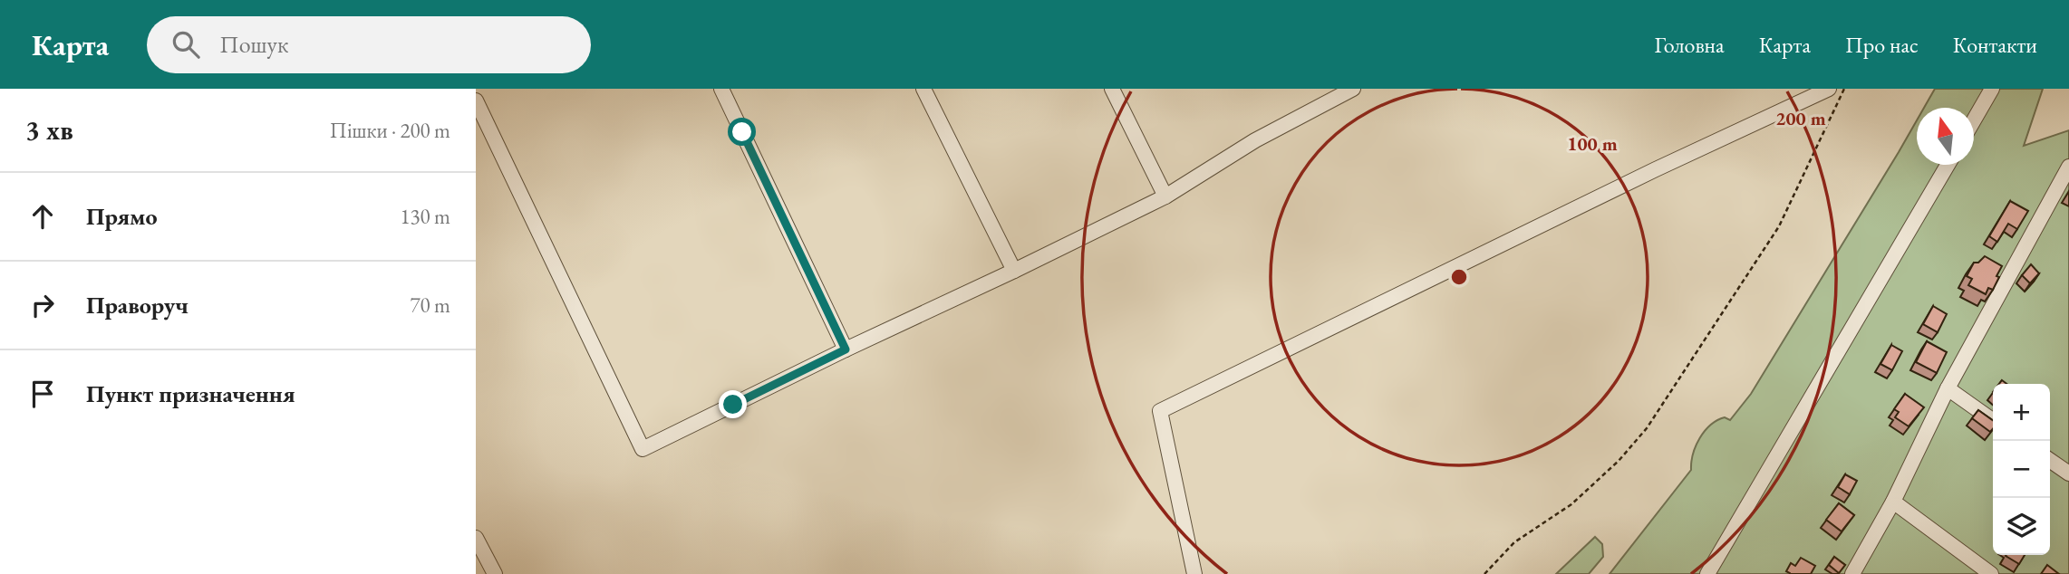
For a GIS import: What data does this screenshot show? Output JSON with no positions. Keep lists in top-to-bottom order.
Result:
{
  "north": "top",
  "page": {
    "header": "Карта",
    "search": "Пошук",
    "nav": [
      "Головна",
      "Карта",
      "Про нас",
      "Контакти"
    ],
    "heading": ["3 хв", "Пішки · 200 m"],
    "list": [
      ["Прямо", "130 m"],
      ["Праворуч", "70 m"],
      "Пункт призначення"
    ],
    "map_buttons": ["+", "−"]
  },
  "rings": ["200 m", "100 m"]
}
